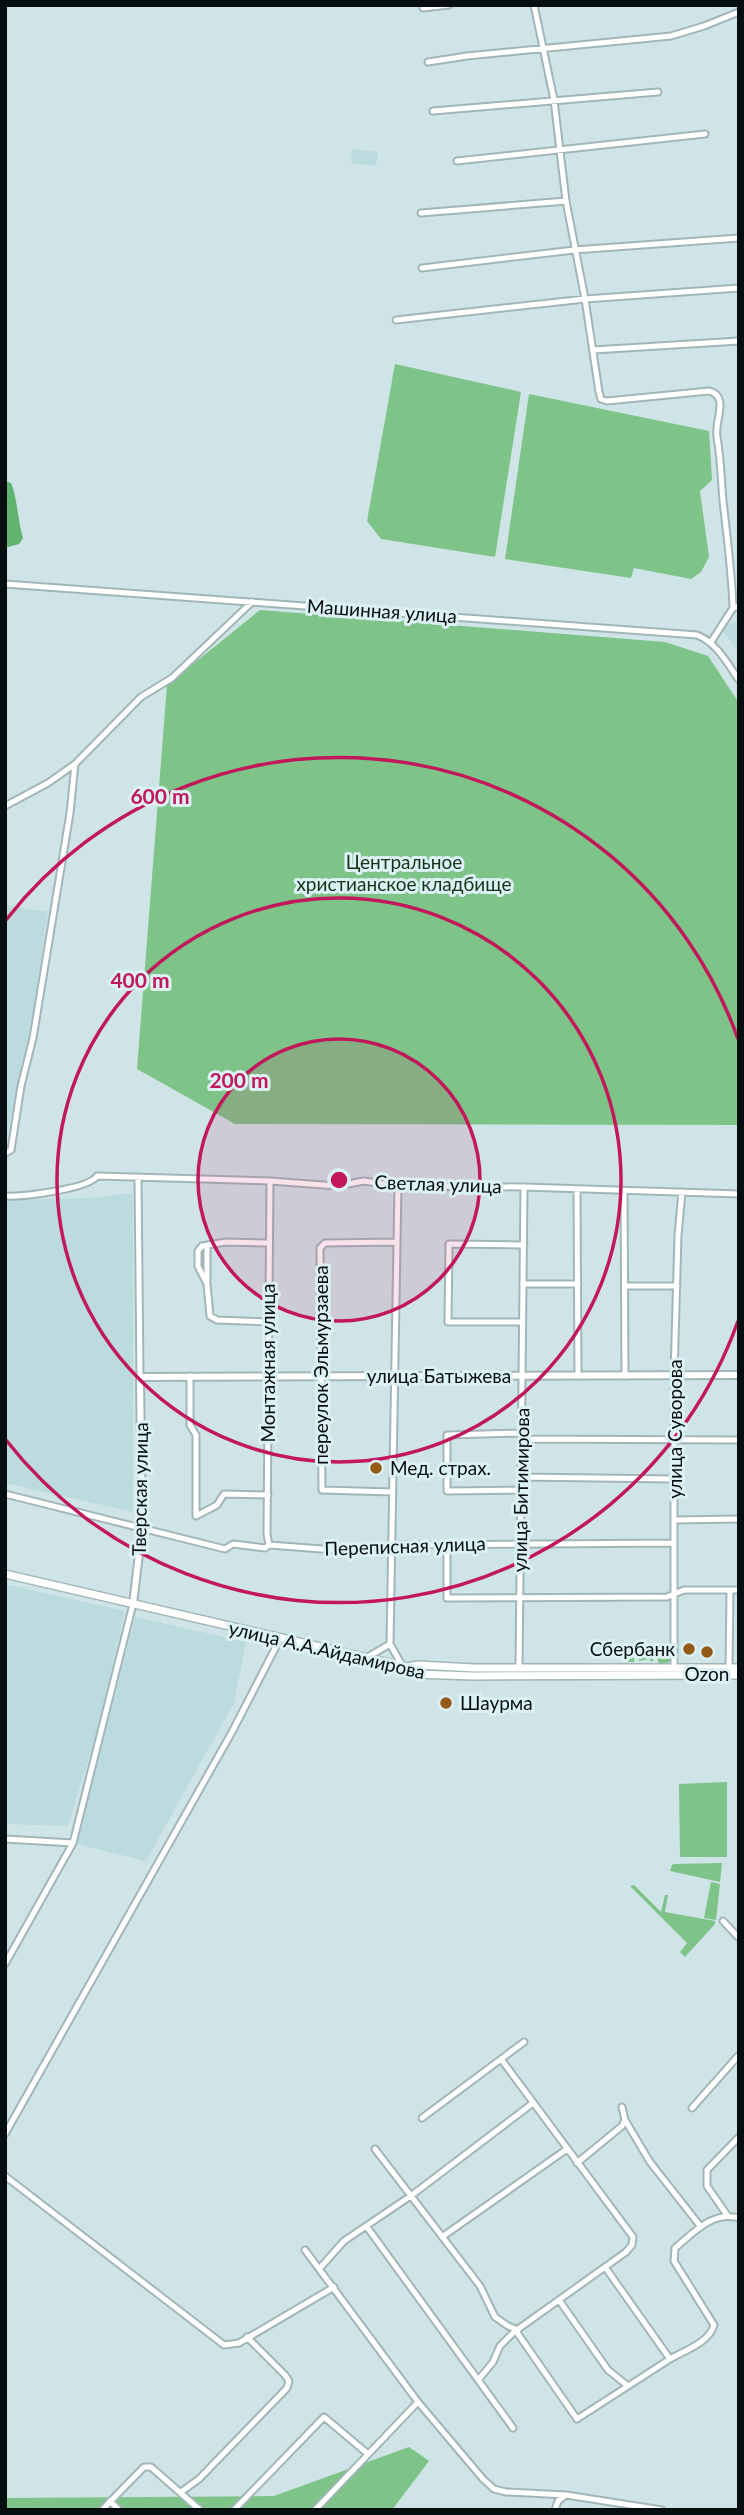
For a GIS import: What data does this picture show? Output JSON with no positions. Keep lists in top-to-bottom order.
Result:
{
  "streets": {
    "main road": ["улица А.А.Айдамирова"],
    "street": [
      "Машинная улица",
      "Светлая улица",
      "Монтажная улица",
      "переулок Эльмурзаева",
      "улица Батыжева",
      "улица Суворова",
      "Тверская улица",
      "улица Битимирова",
      "Переписная улица"
    ]
  },
  "crossings": [
    ["Светлая улица", "Монтажная улица"],
    ["Светлая улица", "улица Суворова"],
    ["Светлая улица", "Тверская улица"],
    ["Светлая улица", "улица Битимирова"],
    ["Монтажная улица", "улица Батыжева"],
    ["Монтажная улица", "Переписная улица"],
    ["переулок Эльмурзаева", "улица Батыжева"],
    ["улица Батыжева", "улица Суворова"],
    ["улица Батыжева", "Тверская улица"],
    ["улица Батыжева", "улица Битимирова"],
    ["улица Суворова", "Переписная улица"],
    ["улица Суворова", "улица А.А.Айдамирова"],
    ["Тверская улица", "Переписная улица"],
    ["Тверская улица", "улица А.А.Айдамирова"],
    ["улица Битимирова", "Переписная улица"],
    ["улица Битимирова", "улица А.А.Айдамирова"]
  ],
  "parks": ["Центральное христианское кладбище"],
  "places": [
    "Мед. страх.",
    "Сбербанк",
    "Ozon",
    "Шаурма"
  ],
  "rings": ["600 m", "400 m", "200 m"]
}
